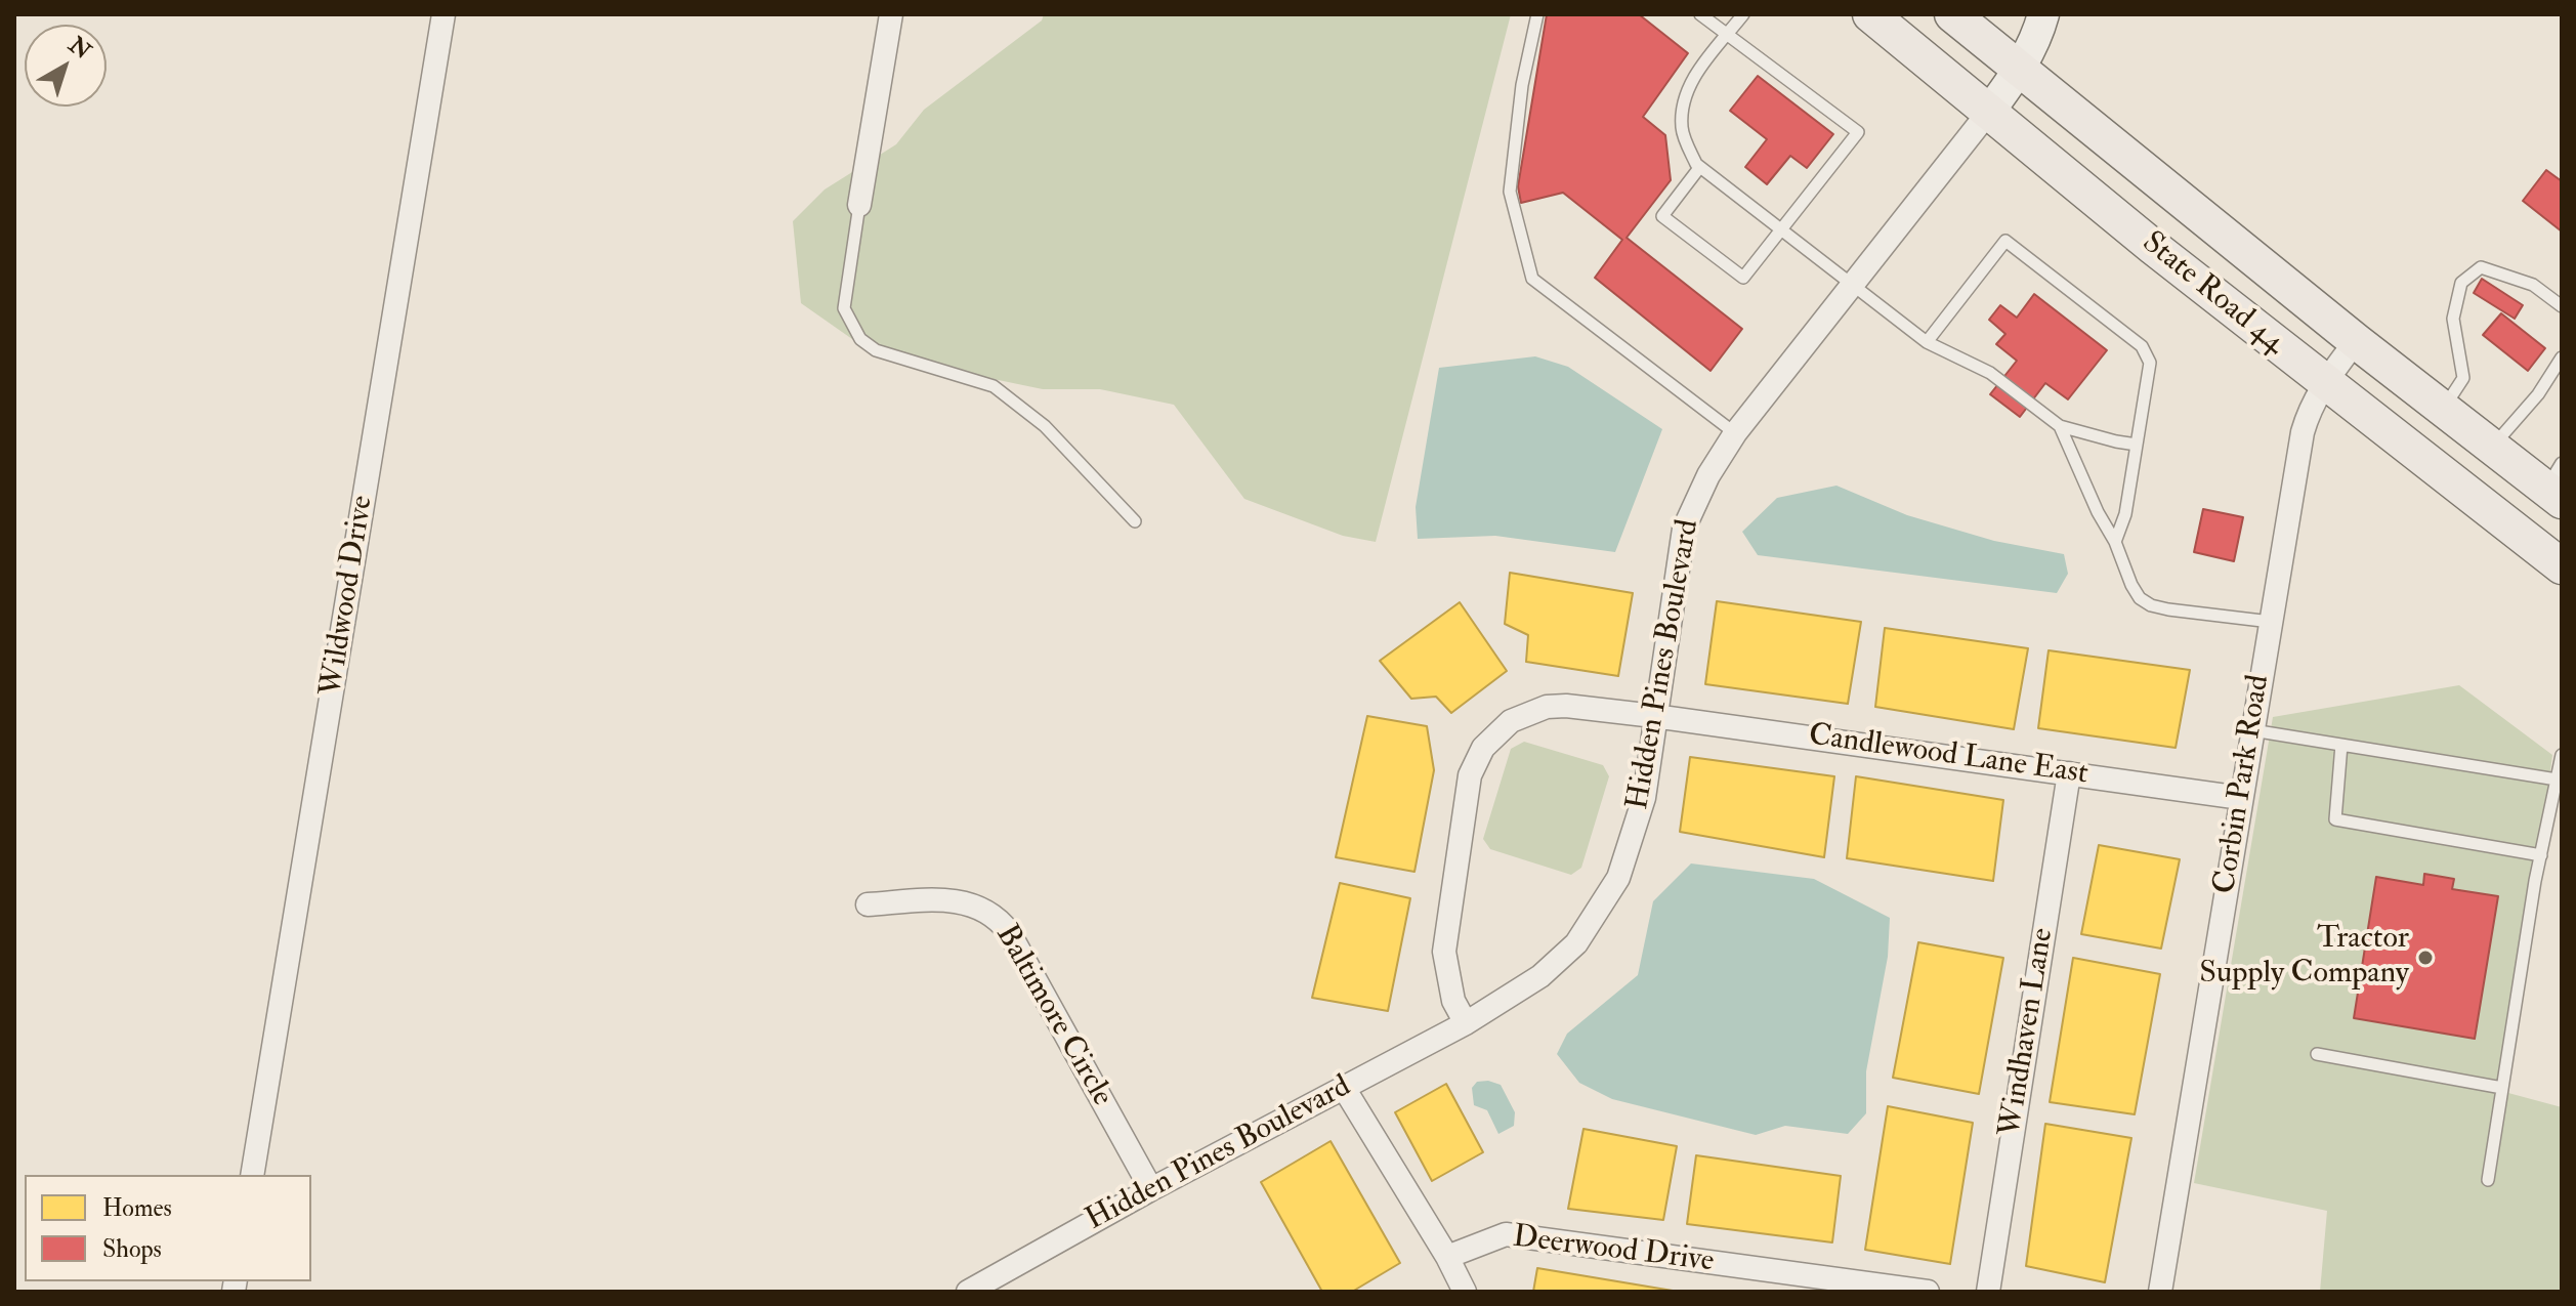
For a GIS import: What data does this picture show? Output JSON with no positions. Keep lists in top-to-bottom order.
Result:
{
  "streets": {
    "main road": ["State Road 44"],
    "street": [
      "Wildwood Drive",
      "Hidden Pines Boulevard",
      "Candlewood Lane East",
      "Corbin Park Road",
      "Baltimore Circle",
      "Windhaven Lane",
      "Deerwood Drive"
    ]
  },
  "crossings": [
    ["State Road 44", "Hidden Pines Boulevard"],
    ["State Road 44", "Corbin Park Road"],
    ["Hidden Pines Boulevard", "Candlewood Lane East"],
    ["Hidden Pines Boulevard", "Baltimore Circle"],
    ["Candlewood Lane East", "Corbin Park Road"],
    ["Candlewood Lane East", "Windhaven Lane"]
  ],
  "places": ["Tractor Supply Company"],
  "legend": ["Homes", "Shops"],
  "north": "top right"
}
